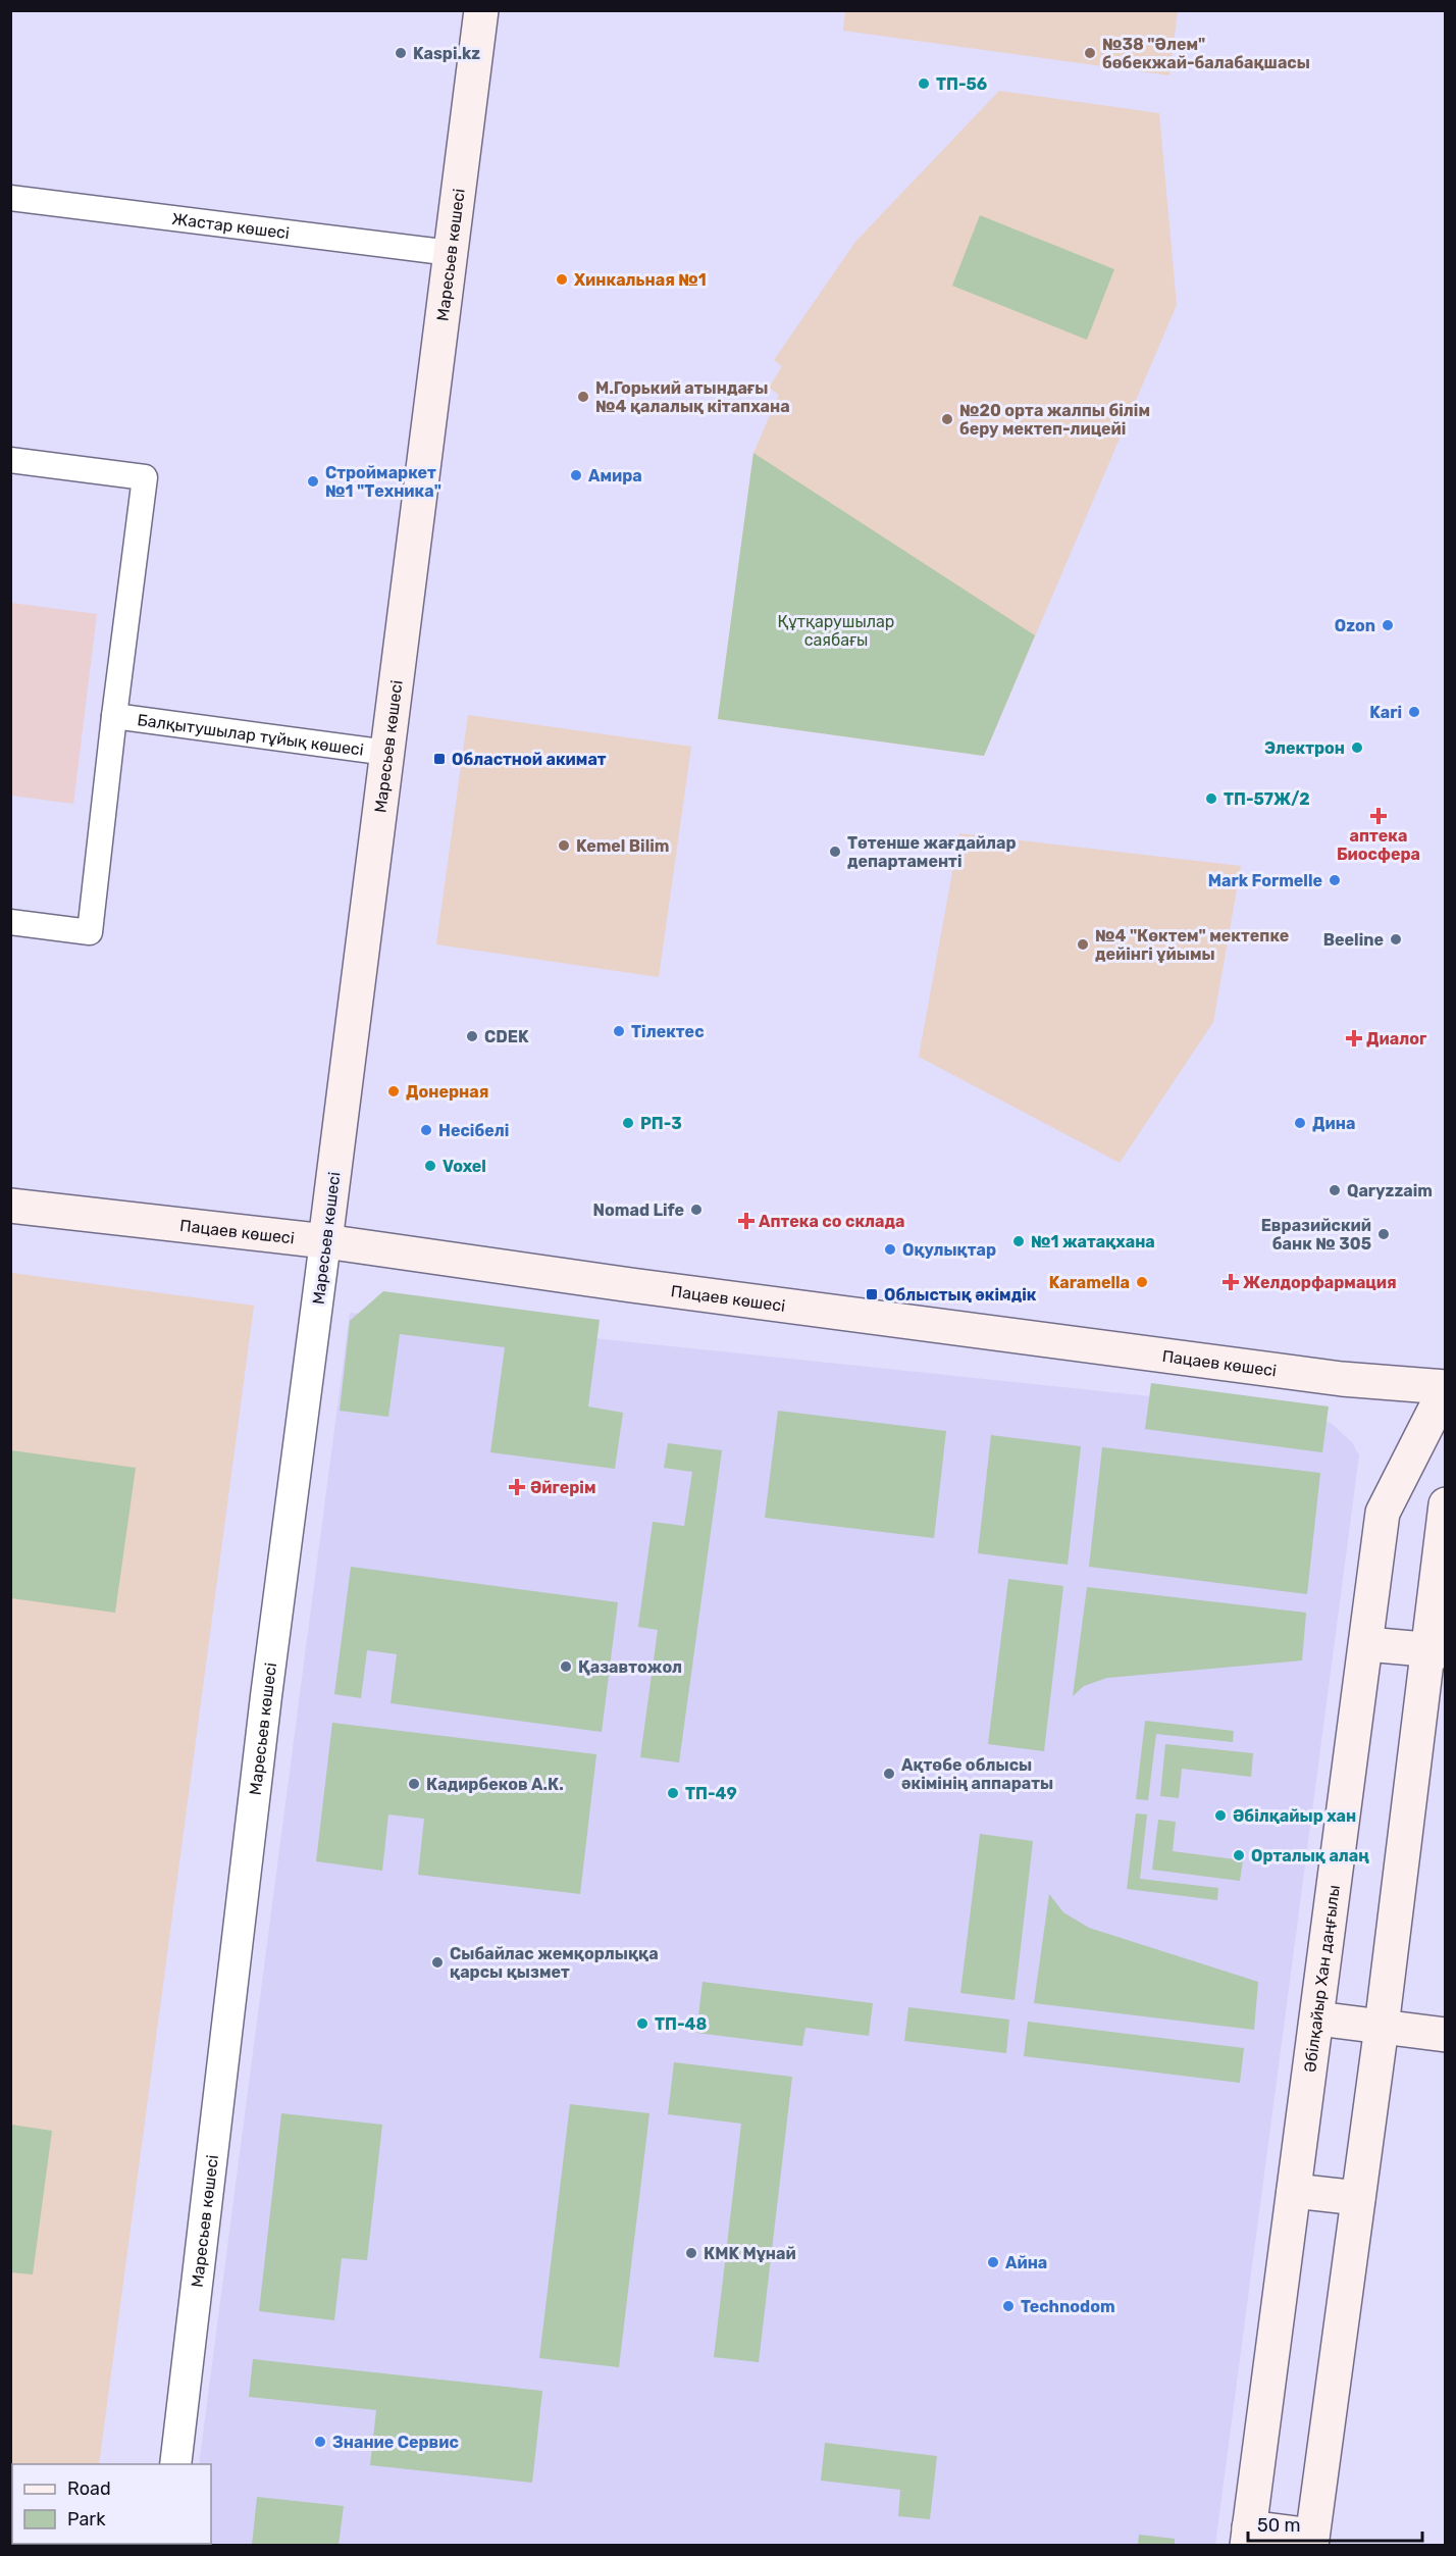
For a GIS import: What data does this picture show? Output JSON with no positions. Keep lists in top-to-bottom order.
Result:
{
  "streets": {
    "main road": ["Маресьев көшесі", "Пацаев көшесі", "Әбілқайыр Хан даңғылы"],
    "street": ["Жастар көшесі", "Балқытушылар тұйық көшесі"]
  },
  "crossings": [
    ["Жастар көшесі", "Маресьев көшесі"],
    ["Маресьев көшесі", "Балқытушылар тұйық көшесі"],
    ["Маресьев көшесі", "Пацаев көшесі"],
    ["Пацаев көшесі", "Әбілқайыр Хан даңғылы"]
  ],
  "parks": ["Құтқарушылар саябағы"],
  "places": {
    "other": [
      "Kaspi.kz",
      "№38 \"Әлем\" бөбекжай-балабақшасы",
      "ТП-56",
      "Хинкальная №1",
      "М.Горький атындағы №4 қалалық кітапхана",
      "№20 орта жалпы білім беру мектеп-лицейі",
      "Амира",
      "Строймаркет №1 \"Техника\"",
      "Ozon",
      "Kari",
      "Электрон",
      "ТП-57Ж/2",
      "Kemel Bilim",
      "Төтенше жағдайлар департаменті",
      "Mark Formelle",
      "Beeline",
      "№4 \"Көктем\" мектепке дейінгі ұйымы",
      "Тілектес",
      "CDEK",
      "Донерная",
      "РП-3",
      "Дина",
      "Несібелі",
      "Voxel",
      "Qaryzzaim",
      "Nomad Life",
      "Евразийский банк № 305",
      "№1 жатақхана",
      "Оқулықтар",
      "Karamella",
      "Қазавтожол",
      "Ақтөбе облысы әкімінің аппараты",
      "Кадирбеков А.К.",
      "ТП-49",
      "Әбілқайыр хан",
      "Орталық алаң",
      "Сыбайлас жемқорлыққа қарсы қызмет",
      "ТП-48",
      "КMK Мұнай",
      "Айна",
      "Technodom",
      "Знание Сервис"
    ],
    "transit": ["Областной акимат", "Облыстық әкімдік"],
    "health": [
      "аптека Биосфера",
      "Диалог",
      "Аптека со склада",
      "Желдорфармация",
      "Әйгерім"
    ]
  },
  "legend": ["Road", "Park"],
  "scale_bar": "50 m"
}
